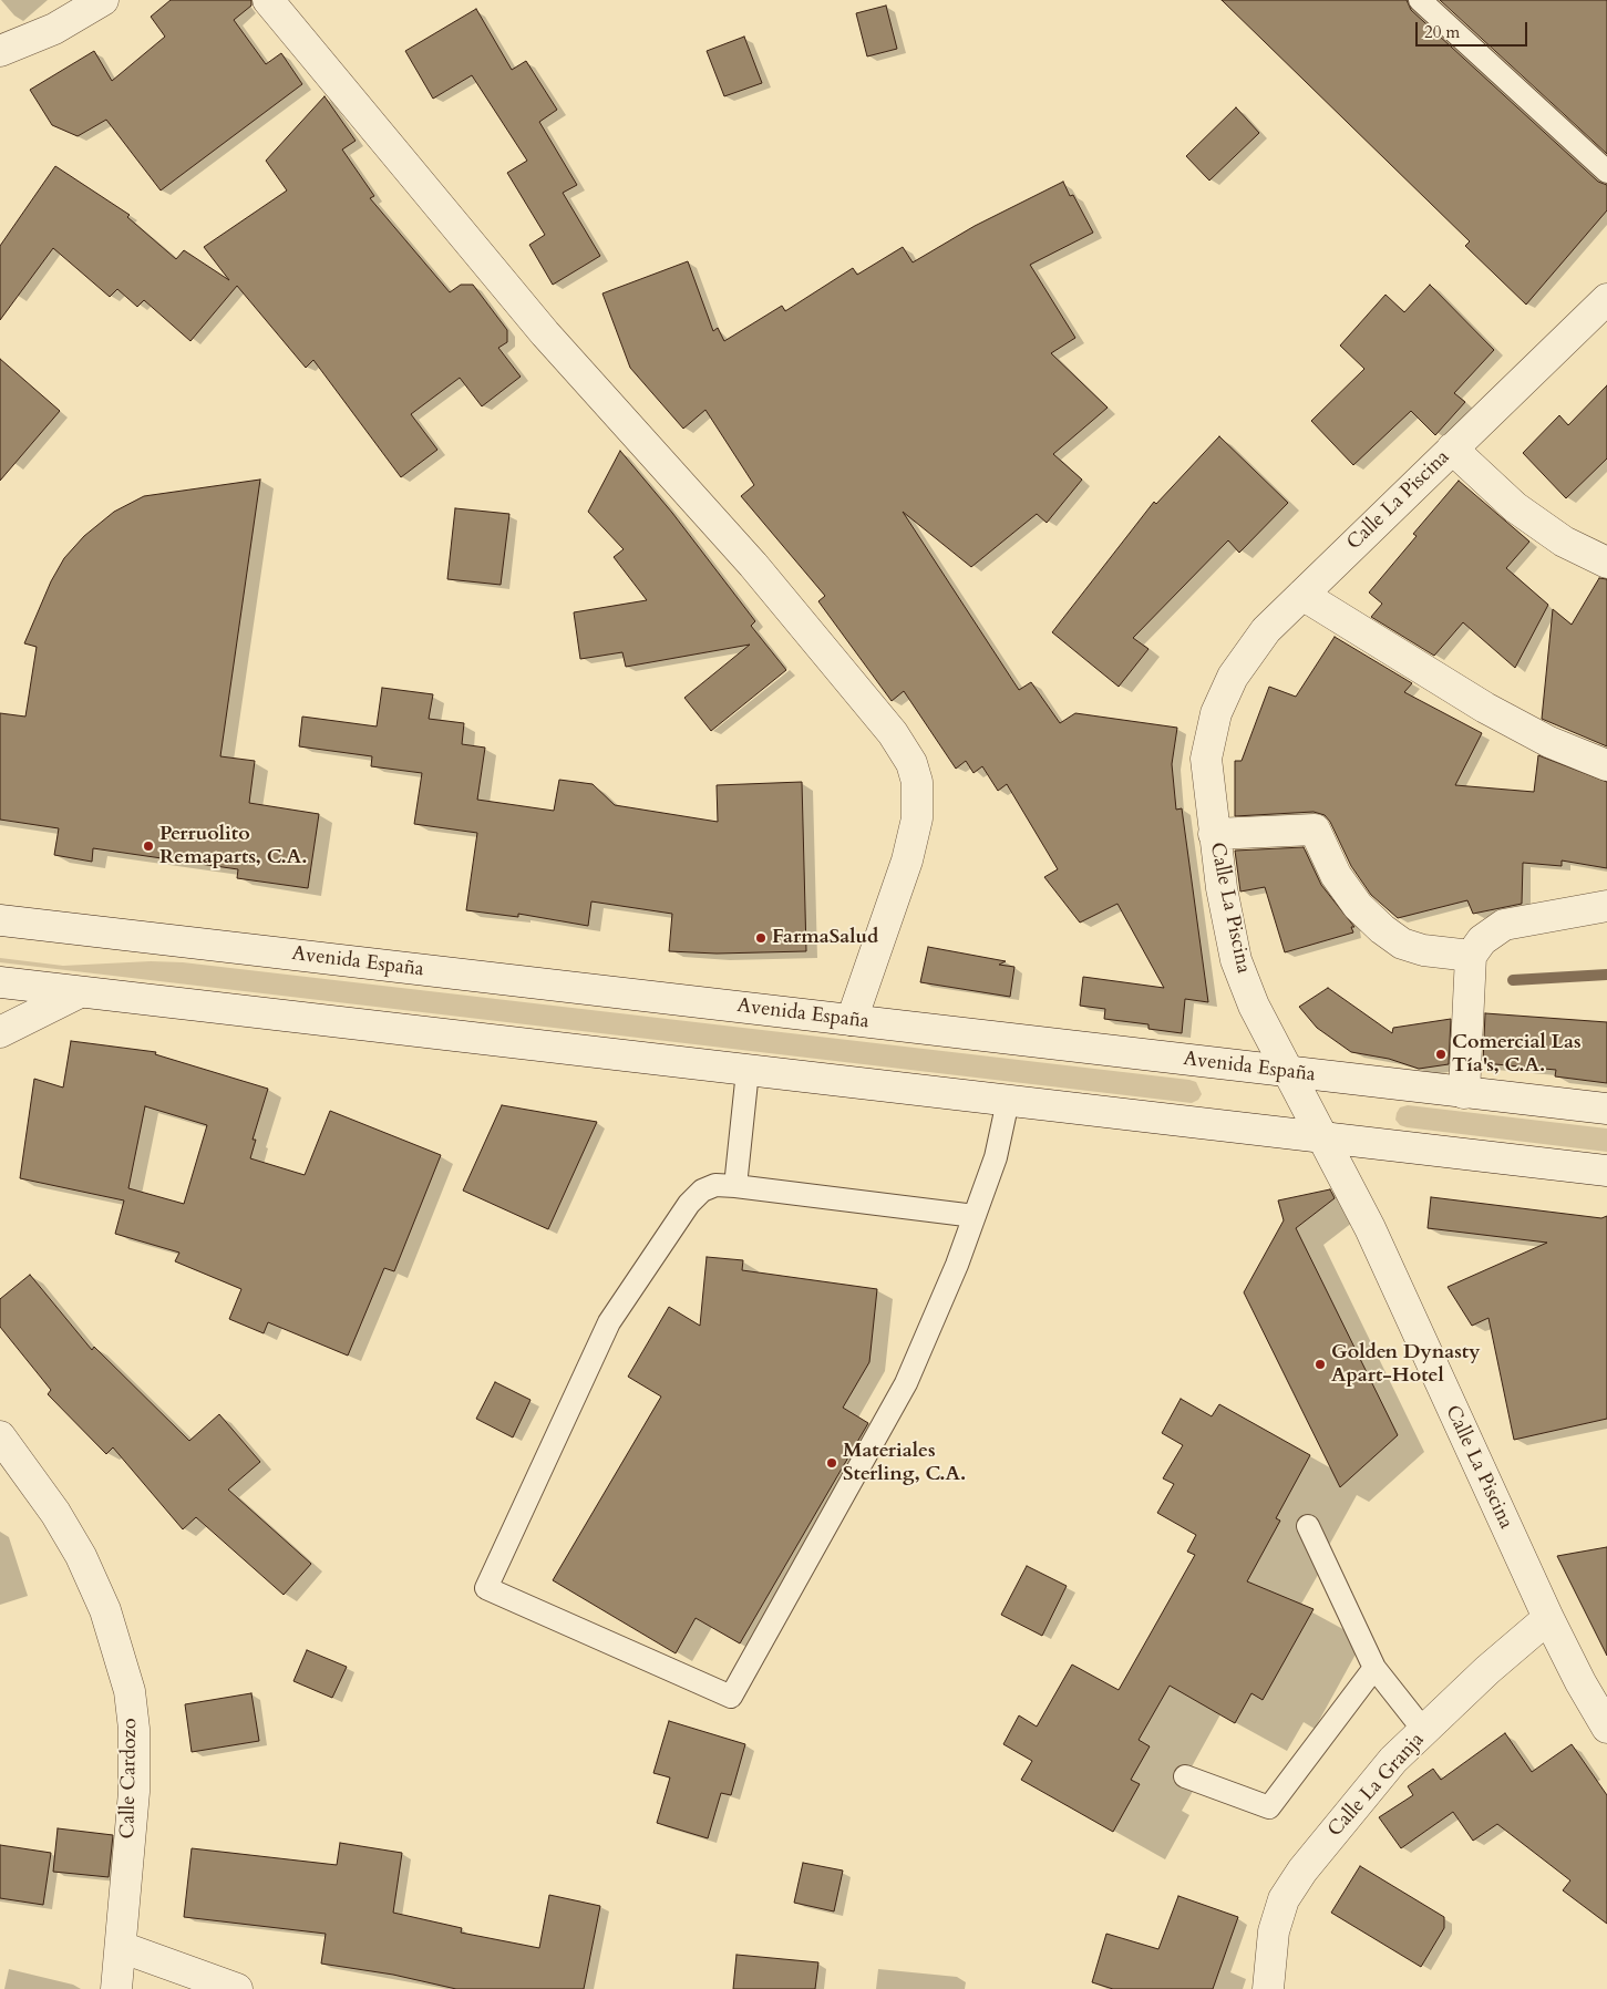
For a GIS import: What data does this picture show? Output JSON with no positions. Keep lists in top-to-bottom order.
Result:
{
  "streets": {
    "street": [
      "Calle La Piscina",
      "Avenida España",
      "Calle Cardozo",
      "Calle La Granja"
    ]
  },
  "crossings": [
    ["Calle La Piscina", "Avenida España"],
    ["Calle La Piscina", "Calle La Granja"]
  ],
  "places": [
    "Perruolito Remaparts, C.A.",
    "FarmaSalud",
    "Comercial Las Tía's, C.A.",
    "Golden Dynasty Apart-Hotel",
    "Materiales Sterling, C.A."
  ],
  "scale_bar": "20 m"
}
